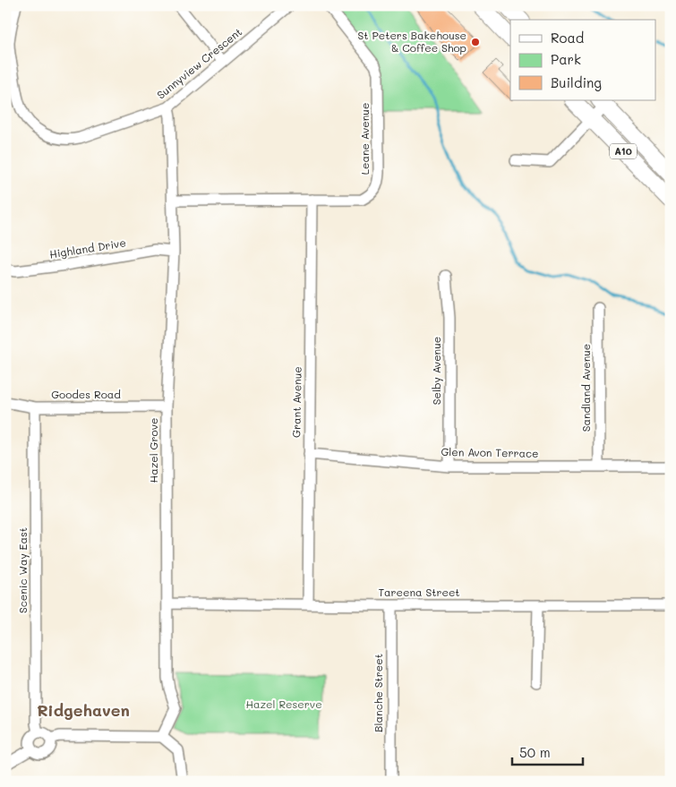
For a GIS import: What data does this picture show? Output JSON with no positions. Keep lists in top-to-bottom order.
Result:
{
  "streets": {
    "main road": ["A10"],
    "street": [
      "Sunnyview Crescent",
      "Leane Avenue",
      "Highland Drive",
      "Selby Avenue",
      "Sandland Avenue",
      "Goodes Road",
      "Grant Avenue",
      "Hazel Grove",
      "Glen Avon Terrace",
      "Scenic Way East",
      "Tareena Street",
      "Blanche Street"
    ]
  },
  "crossings": [
    ["Sunnyview Crescent", "Hazel Grove"],
    ["Leane Avenue", "Grant Avenue"],
    ["Leane Avenue", "Hazel Grove"],
    ["Highland Drive", "Hazel Grove"],
    ["Selby Avenue", "Glen Avon Terrace"],
    ["Sandland Avenue", "Glen Avon Terrace"],
    ["Goodes Road", "Hazel Grove"],
    ["Goodes Road", "Scenic Way East"],
    ["Grant Avenue", "Glen Avon Terrace"],
    ["Grant Avenue", "Tareena Street"],
    ["Hazel Grove", "Tareena Street"],
    ["Tareena Street", "Blanche Street"]
  ],
  "districts": ["Ridgehaven"],
  "parks": ["Hazel Reserve"],
  "places": ["St Peters Bakehouse & Coffee Shop"],
  "legend": ["Road", "Park", "Building"],
  "scale_bar": "50 m"
}
